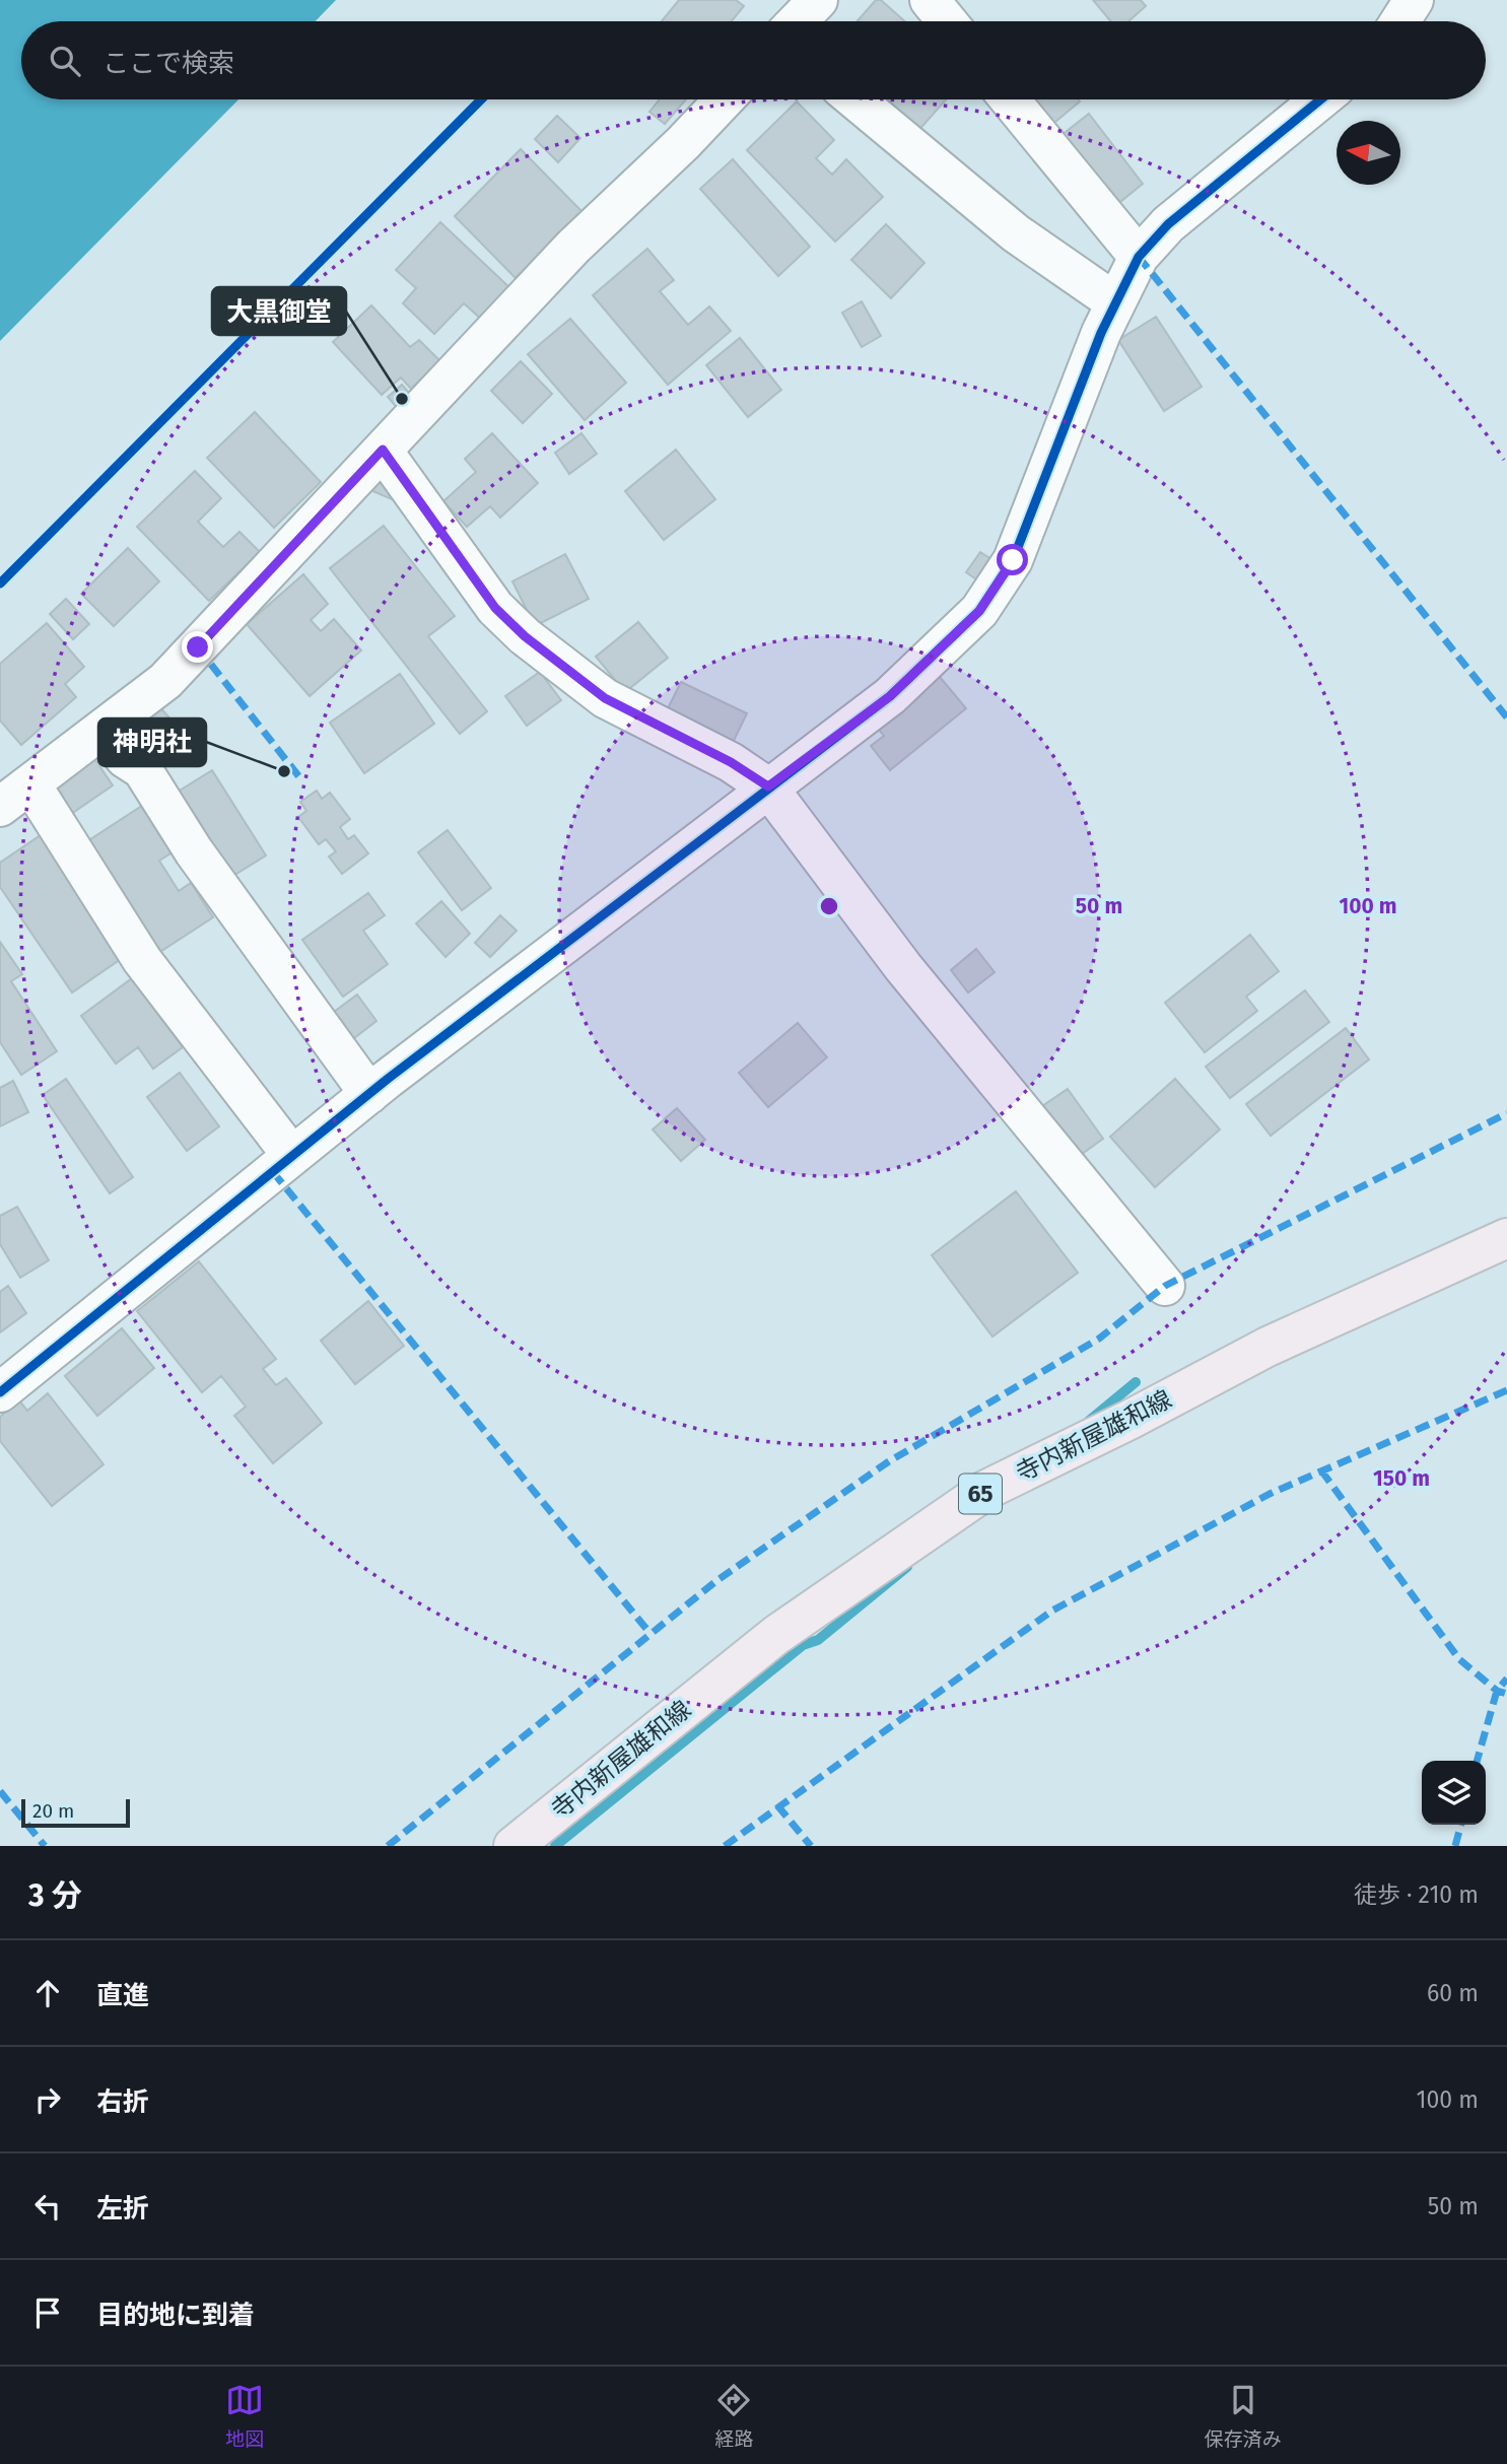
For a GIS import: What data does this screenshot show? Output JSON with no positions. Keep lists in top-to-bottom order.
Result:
{
  "streets": {
    "main road": ["寺内新屋雄和線", "65"]
  },
  "places": ["大黒御堂", "神明社"],
  "scale_bar": "20 m",
  "north": "left",
  "page": {
    "search": "ここで検索",
    "scale": "20 m",
    "heading": ["3 分", "徒歩 · 210 m"],
    "list": [
      ["直進", "60 m"],
      ["右折", "100 m"],
      ["左折", "50 m"],
      "目的地に到着"
    ],
    "nav": ["地図", "経路", "保存済み"]
  },
  "rings": ["50 m", "100 m", "150 m"]
}
